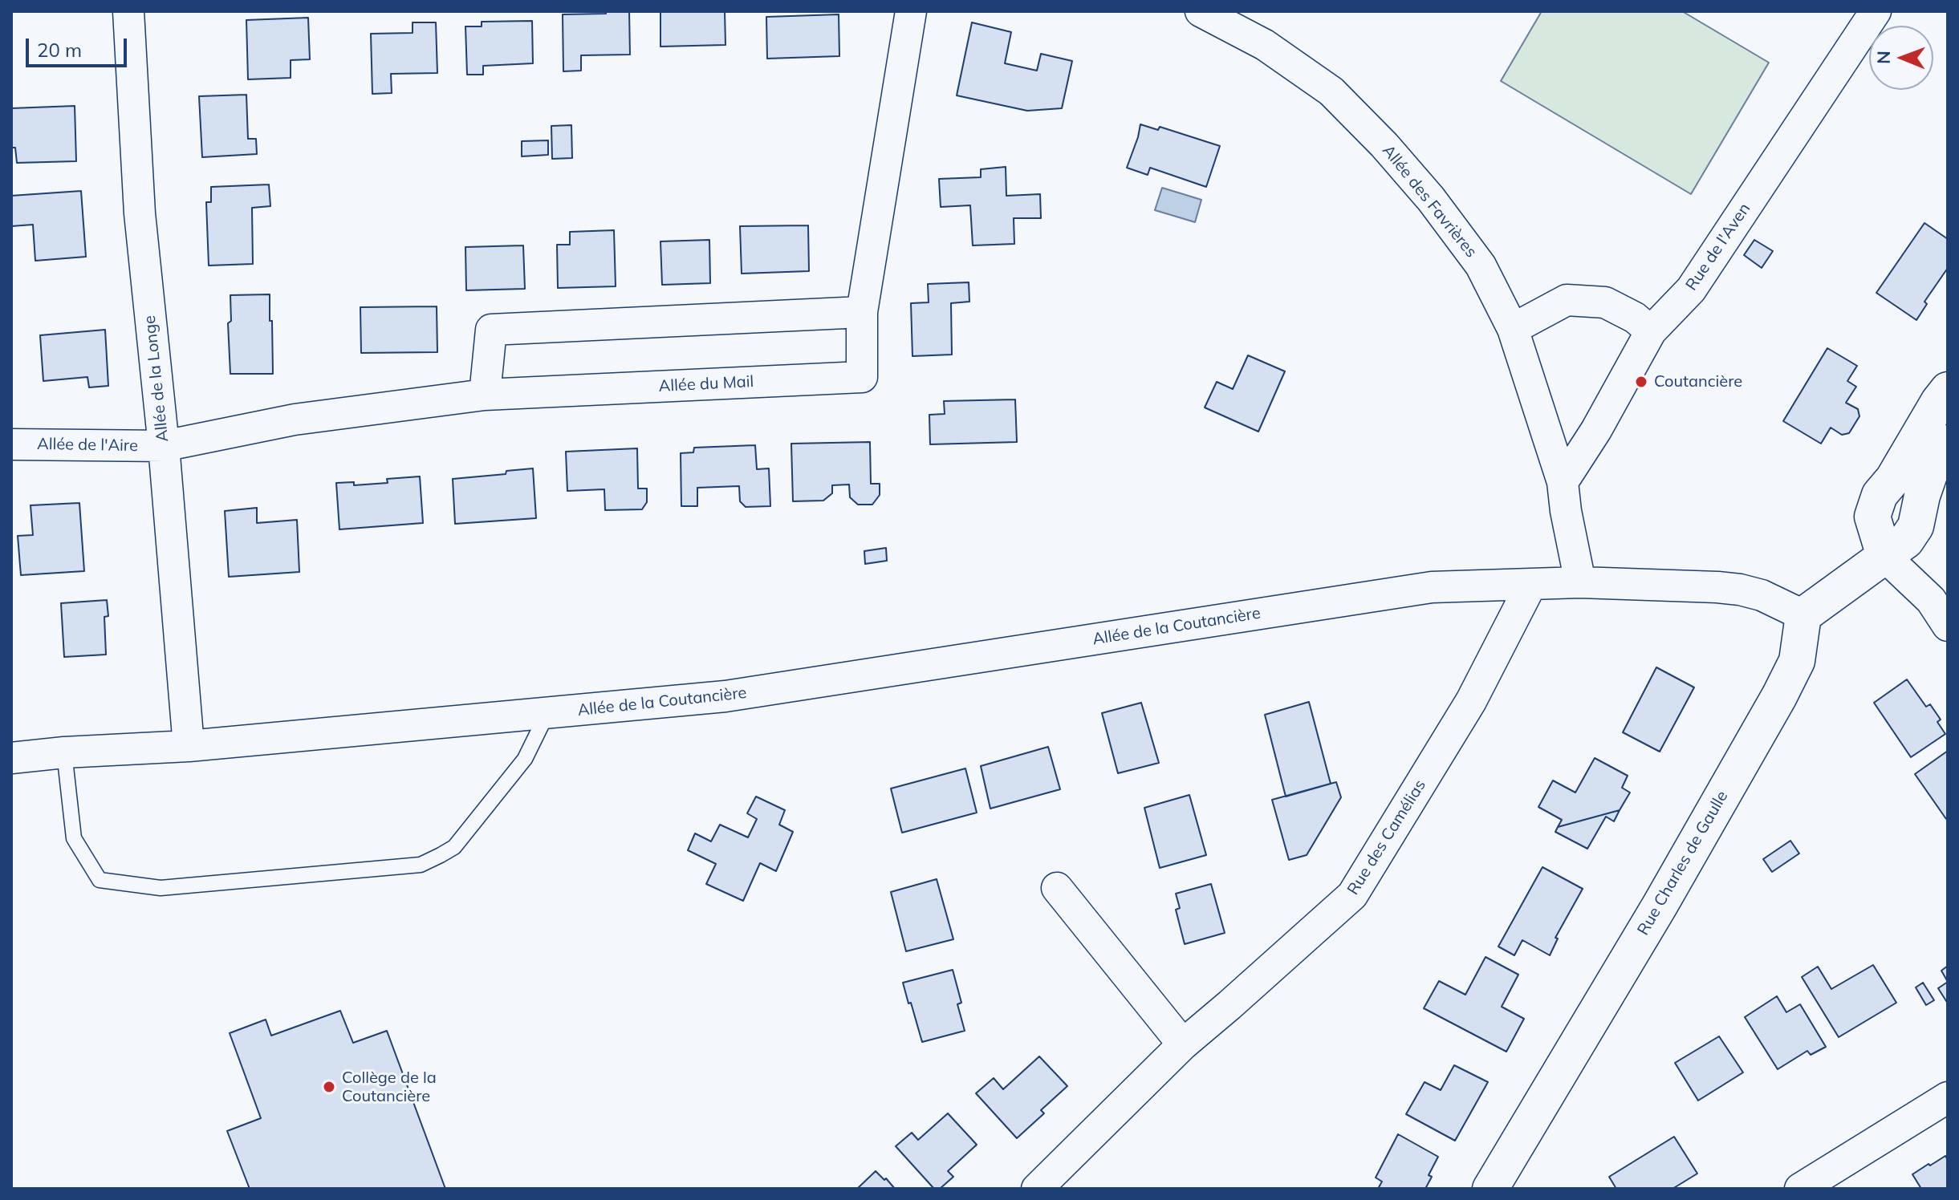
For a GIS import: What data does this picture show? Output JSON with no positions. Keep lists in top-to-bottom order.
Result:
{
  "streets": {
    "street": [
      "Allée des Favrières",
      "Rue de l'Aven",
      "Allée de la Longe",
      "Allée du Mail",
      "Allée de l'Aire",
      "Allée de la Coutancière",
      "Rue des Camélias",
      "Rue Charles de Gaulle"
    ]
  },
  "crossings": [
    ["Allée des Favrières", "Rue de l'Aven"],
    ["Allée des Favrières", "Allée de la Coutancière"],
    ["Allée de la Longe", "Allée du Mail"],
    ["Allée de la Longe", "Allée de l'Aire"],
    ["Allée de la Longe", "Allée de la Coutancière"],
    ["Allée du Mail", "Allée de l'Aire"],
    ["Allée de la Coutancière", "Rue des Camélias"],
    ["Allée de la Coutancière", "Rue Charles de Gaulle"]
  ],
  "places": ["Coutancière", "Collège de la Coutancière"],
  "scale_bar": "20 m",
  "north": "left"
}
